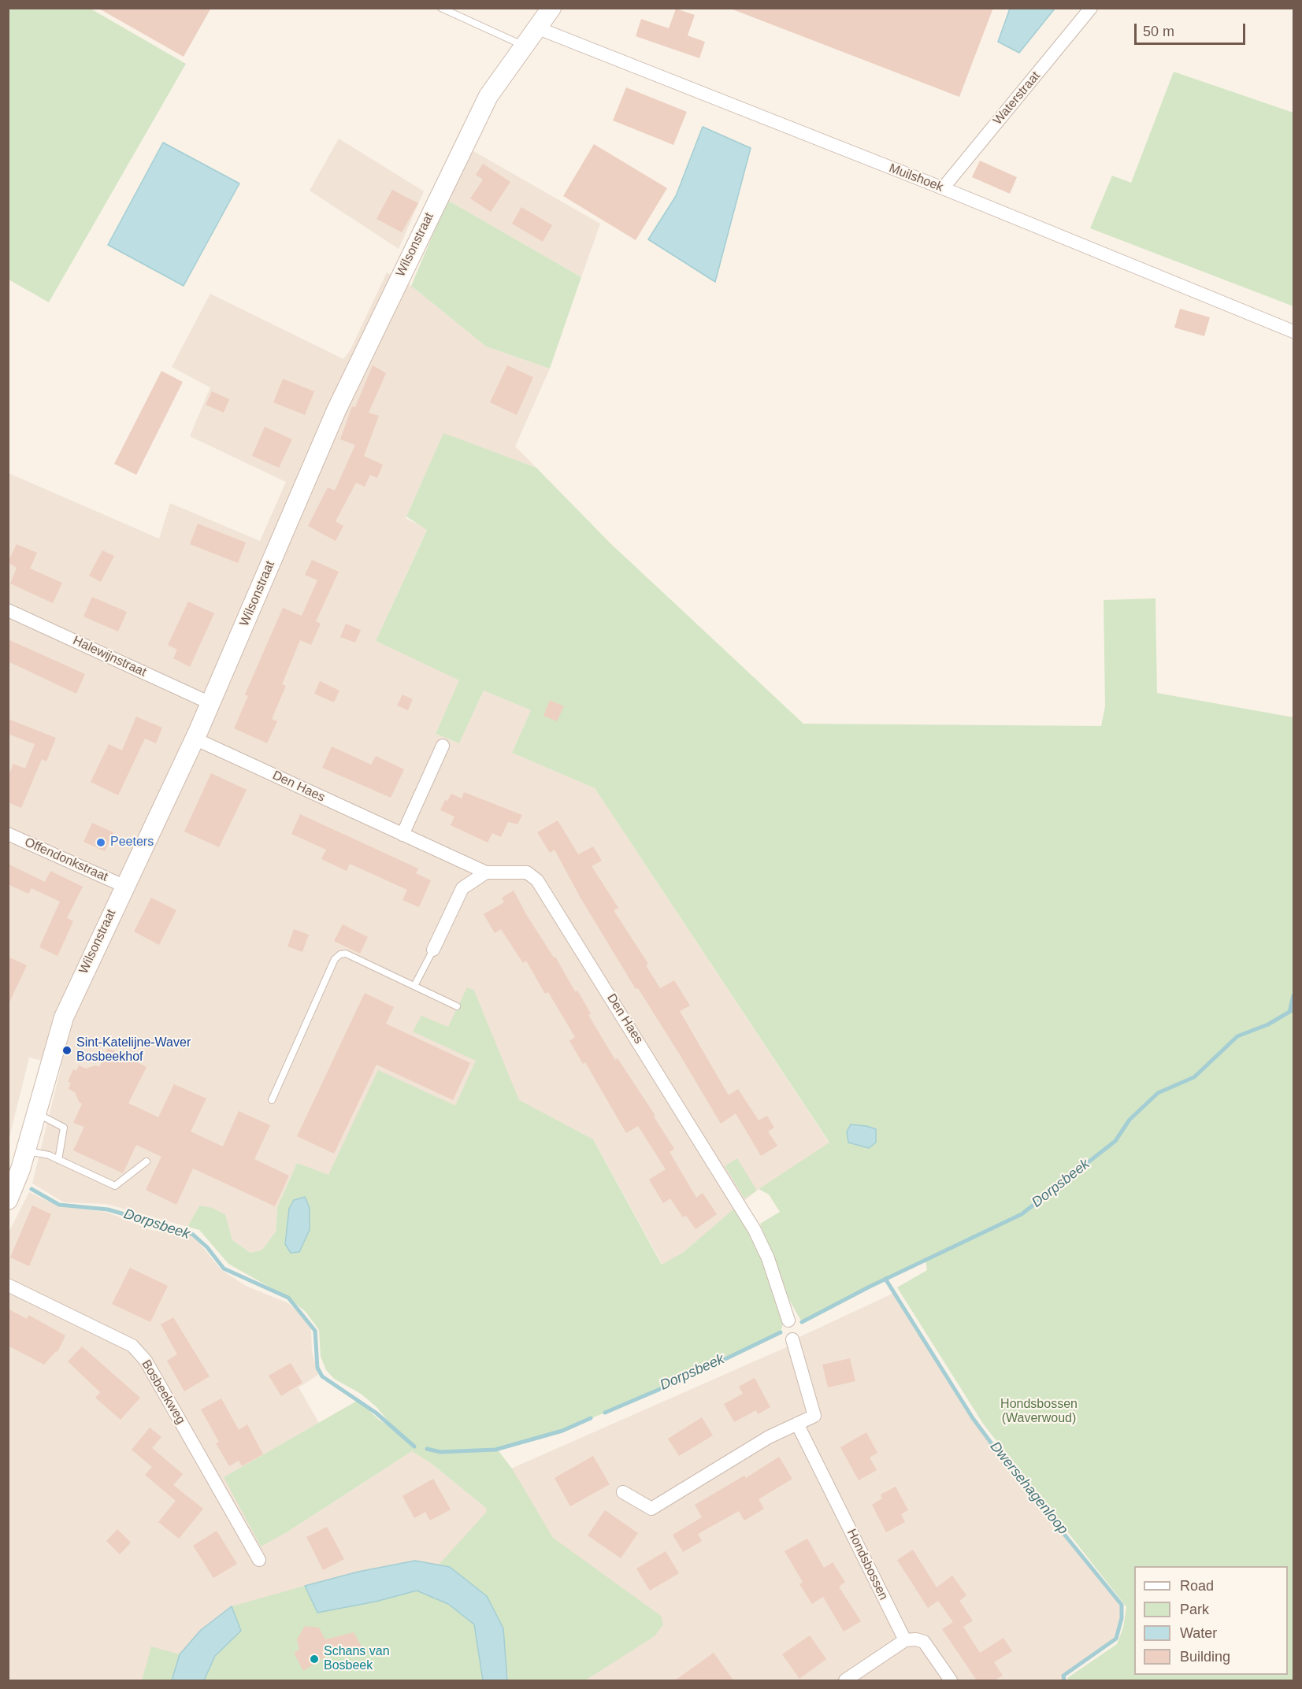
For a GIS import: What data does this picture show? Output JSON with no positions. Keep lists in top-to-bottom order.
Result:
{
  "streets": {
    "street": [
      "Waterstraat",
      "Muilshoek",
      "Wilsonstraat",
      "Halewijnstraat",
      "Den Haes",
      "Offendonkstraat",
      "Bosbeekweg",
      "Hondsbossen"
    ]
  },
  "crossings": [
    ["Waterstraat", "Muilshoek"],
    ["Muilshoek", "Wilsonstraat"],
    ["Wilsonstraat", "Halewijnstraat"],
    ["Wilsonstraat", "Den Haes"],
    ["Wilsonstraat", "Offendonkstraat"]
  ],
  "water": ["Dorpsbeek", "Dwersehagenloop"],
  "parks": ["Hondsbossen (Waverwoud)"],
  "places": ["Peeters", "Sint-Katelijne-Waver Bosbeekhof", "Schans van Bosbeek"],
  "legend": [
    "Road",
    "Park",
    "Water",
    "Building"
  ],
  "scale_bar": "50 m"
}
